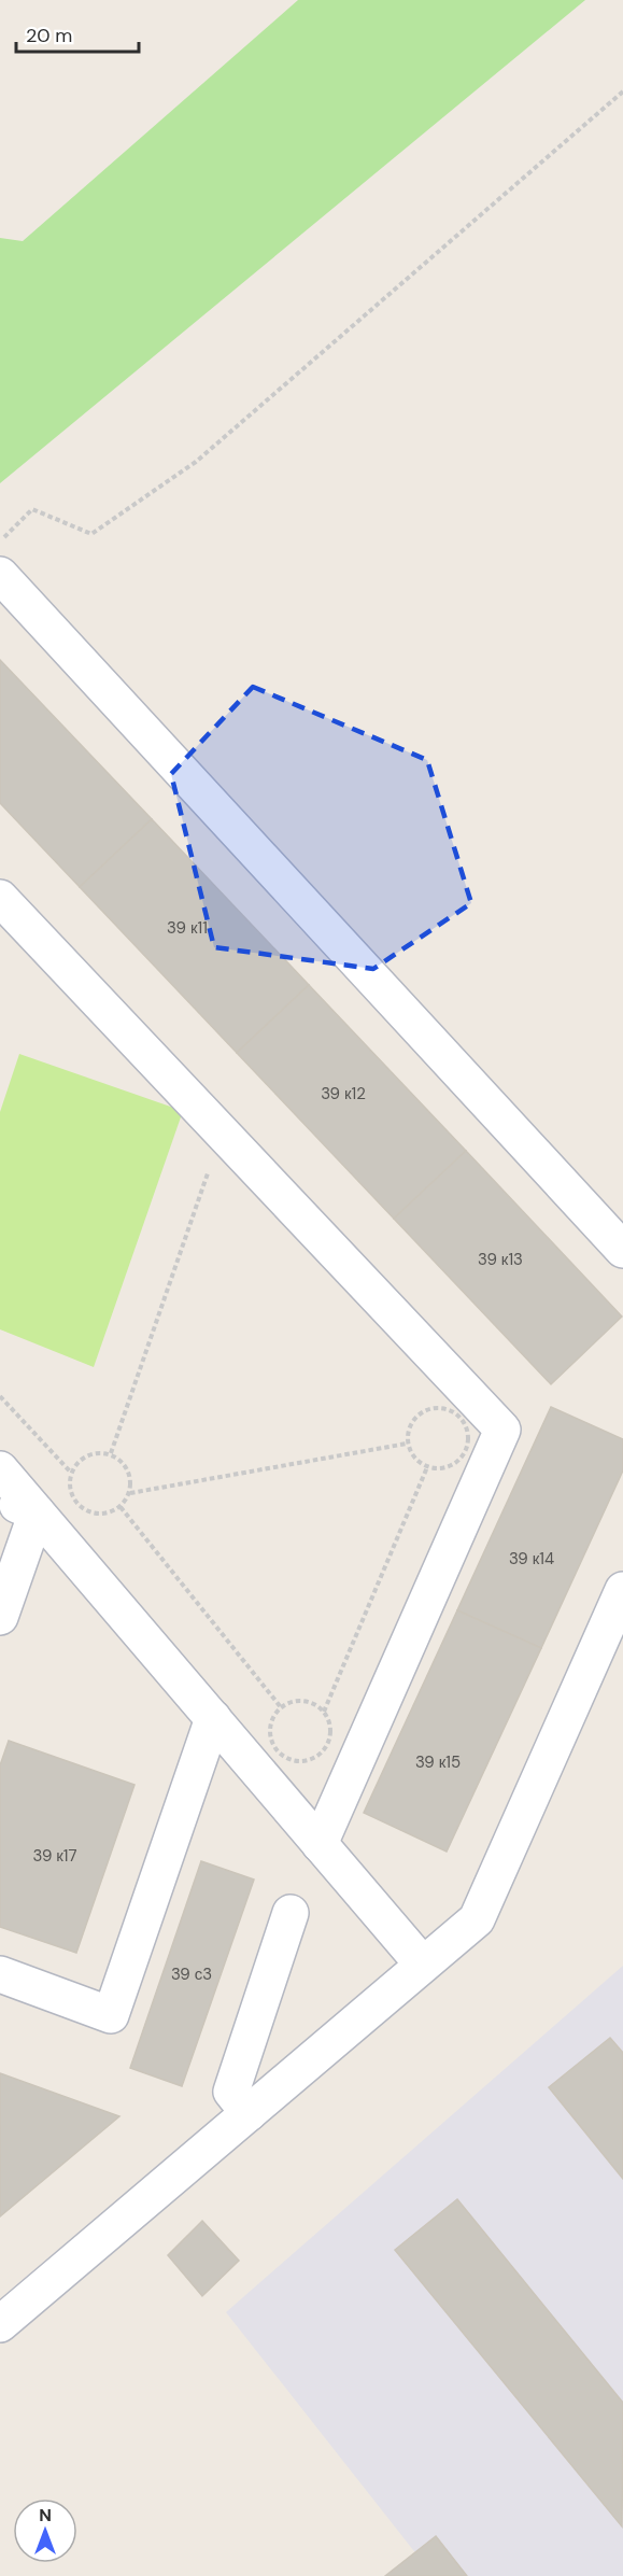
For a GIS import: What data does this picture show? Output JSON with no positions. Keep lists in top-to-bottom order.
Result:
{
  "house_numbers": [
    "39 к11",
    "39 к12",
    "39 к13",
    "39 к14",
    "39 к15",
    "39 к17",
    "39 с3"
  ],
  "scale_bar": "20 m",
  "north": "top"
}
